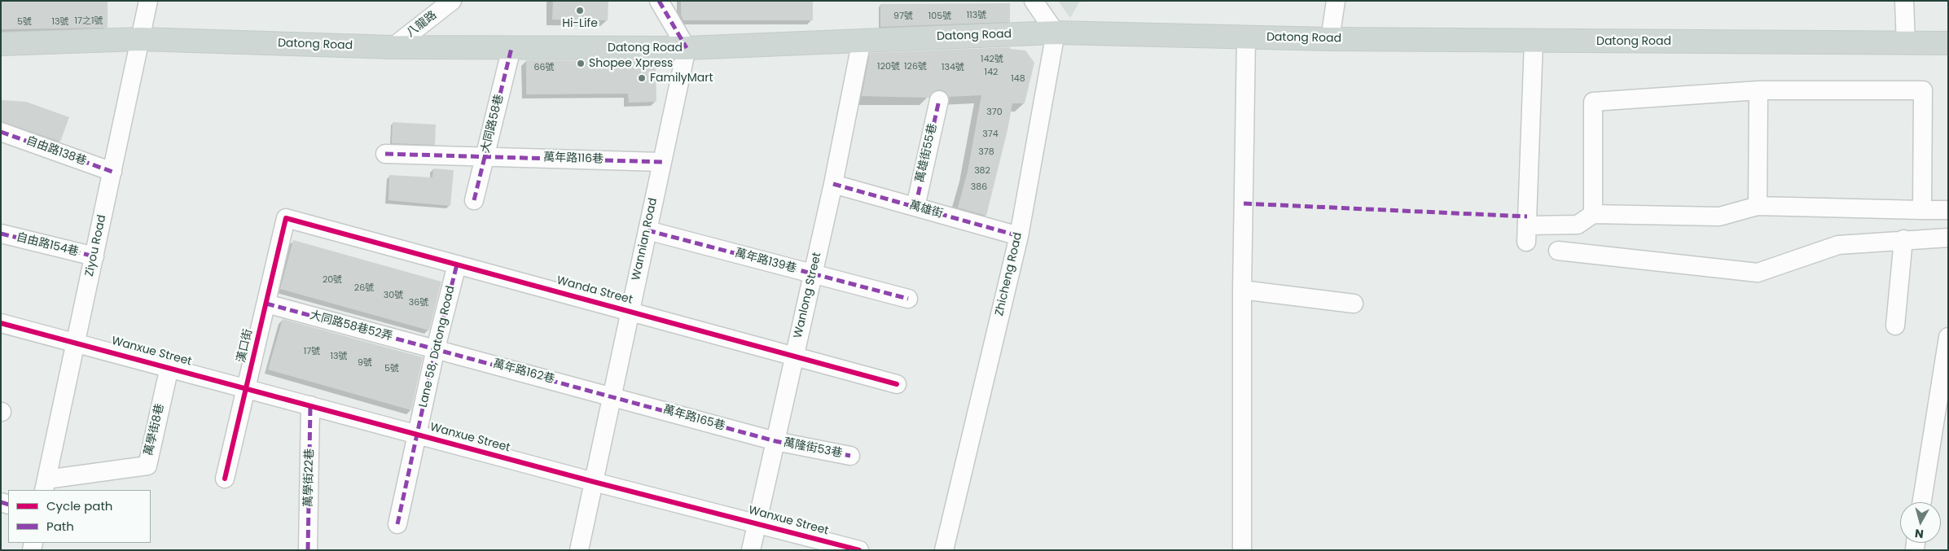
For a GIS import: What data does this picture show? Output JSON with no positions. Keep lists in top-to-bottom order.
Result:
{
  "streets": {
    "main road": ["Datong Road"],
    "street": [
      "八龍路",
      "大同路58巷",
      "自由路138巷",
      "萬雄街55巷",
      "萬年路116巷",
      "萬雄街",
      "Wannian Road",
      "自由路154巷",
      "Ziyou Road",
      "萬年路139巷",
      "Zhicheng Road",
      "Wanda Street",
      "Wanlong Street",
      "大同路58巷52弄",
      "漢口街",
      "Lane 58, Datong Road",
      "Wanxue Street",
      "萬年路162巷",
      "萬年路165巷",
      "萬學街8巷",
      "萬隆街53巷",
      "萬學街22巷"
    ]
  },
  "crossings": [
    ["八龍路", "Datong Road"],
    ["Datong Road", "大同路58巷"],
    ["Datong Road", "Wannian Road"],
    ["Datong Road", "Ziyou Road"],
    ["Datong Road", "Zhicheng Road"],
    ["Datong Road", "Wanlong Street"],
    ["大同路58巷", "萬年路116巷"],
    ["自由路138巷", "Ziyou Road"],
    ["萬雄街55巷", "萬雄街"],
    ["萬年路116巷", "Wannian Road"],
    ["萬雄街", "Zhicheng Road"],
    ["萬雄街", "Wanlong Street"],
    ["Wannian Road", "萬年路139巷"],
    ["Wannian Road", "Wanda Street"],
    ["Wannian Road", "Wanxue Street"],
    ["Wannian Road", "萬年路162巷"],
    ["Wannian Road", "萬年路165巷"],
    ["自由路154巷", "Ziyou Road"],
    ["Ziyou Road", "Wanxue Street"],
    ["Ziyou Road", "萬學街8巷"],
    ["萬年路139巷", "Wanlong Street"],
    ["Wanda Street", "Wanlong Street"],
    ["Wanda Street", "漢口街"],
    ["Wanda Street", "Lane 58, Datong Road"],
    ["Wanlong Street", "Wanxue Street"],
    ["Wanlong Street", "萬年路165巷"],
    ["Wanlong Street", "萬隆街53巷"],
    ["大同路58巷52弄", "漢口街"],
    ["大同路58巷52弄", "Lane 58, Datong Road"],
    ["大同路58巷52弄", "萬年路162巷"],
    ["漢口街", "Wanxue Street"],
    ["Lane 58, Datong Road", "Wanxue Street"],
    ["Lane 58, Datong Road", "萬年路162巷"],
    ["Wanxue Street", "萬學街8巷"],
    ["Wanxue Street", "萬學街22巷"],
    ["萬年路162巷", "萬年路165巷"],
    ["萬年路165巷", "萬隆街53巷"]
  ],
  "places": ["Hi-Life", "Shopee Xpress", "FamilyMart"],
  "house_numbers": [
    "113號",
    "97號",
    "105號",
    "17之1號",
    "5號",
    "13號",
    "142號",
    "120號",
    "126號",
    "66號",
    "134號",
    "142",
    "148",
    "370",
    "374",
    "378",
    "382",
    "386",
    "20號",
    "26號",
    "30號",
    "36號",
    "17號",
    "13號",
    "9號",
    "5號"
  ],
  "legend": ["Cycle path", "Path"],
  "north": "bottom"
}
